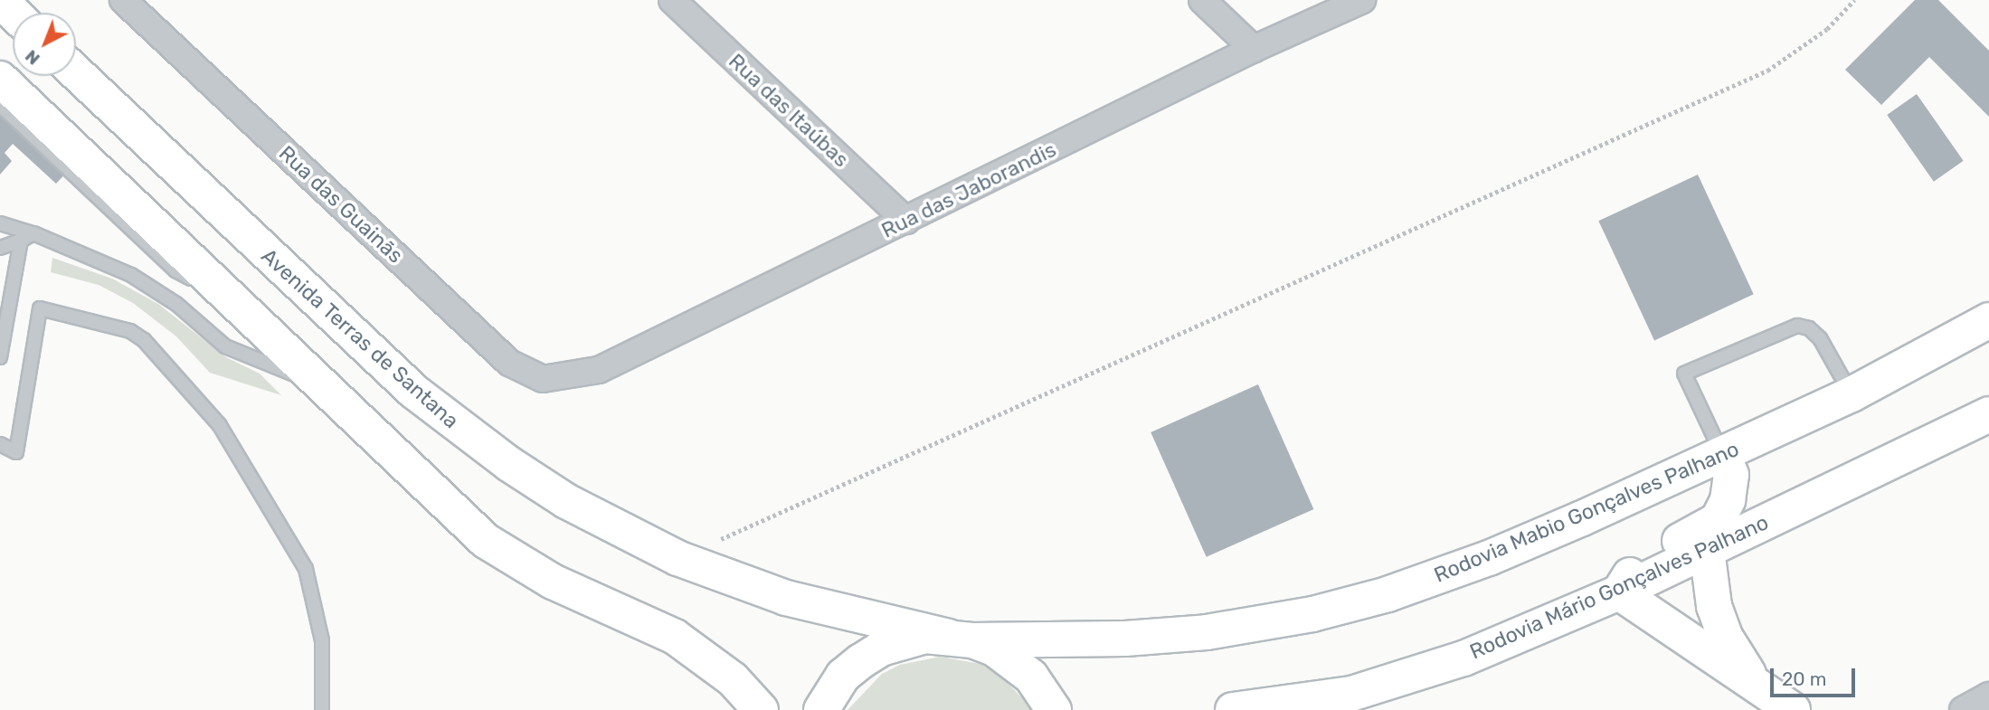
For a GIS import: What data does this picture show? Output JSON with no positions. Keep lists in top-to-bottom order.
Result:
{
  "streets": {
    "street": [
      "Rua das Itaúbas",
      "Rua das Jaborandis",
      "Rua das Guainãs",
      "Avenida Terras de Santana",
      "Rodovia Mabio Gonçalves Palhano",
      "Rodovia Mário Gonçalves Palhano"
    ]
  },
  "crossings": [
    ["Rua das Itaúbas", "Rua das Jaborandis"],
    ["Rua das Jaborandis", "Rua das Guainãs"],
    ["Avenida Terras de Santana", "Rodovia Mabio Gonçalves Palhano"]
  ],
  "scale_bar": "20 m",
  "north": "bottom left"
}
